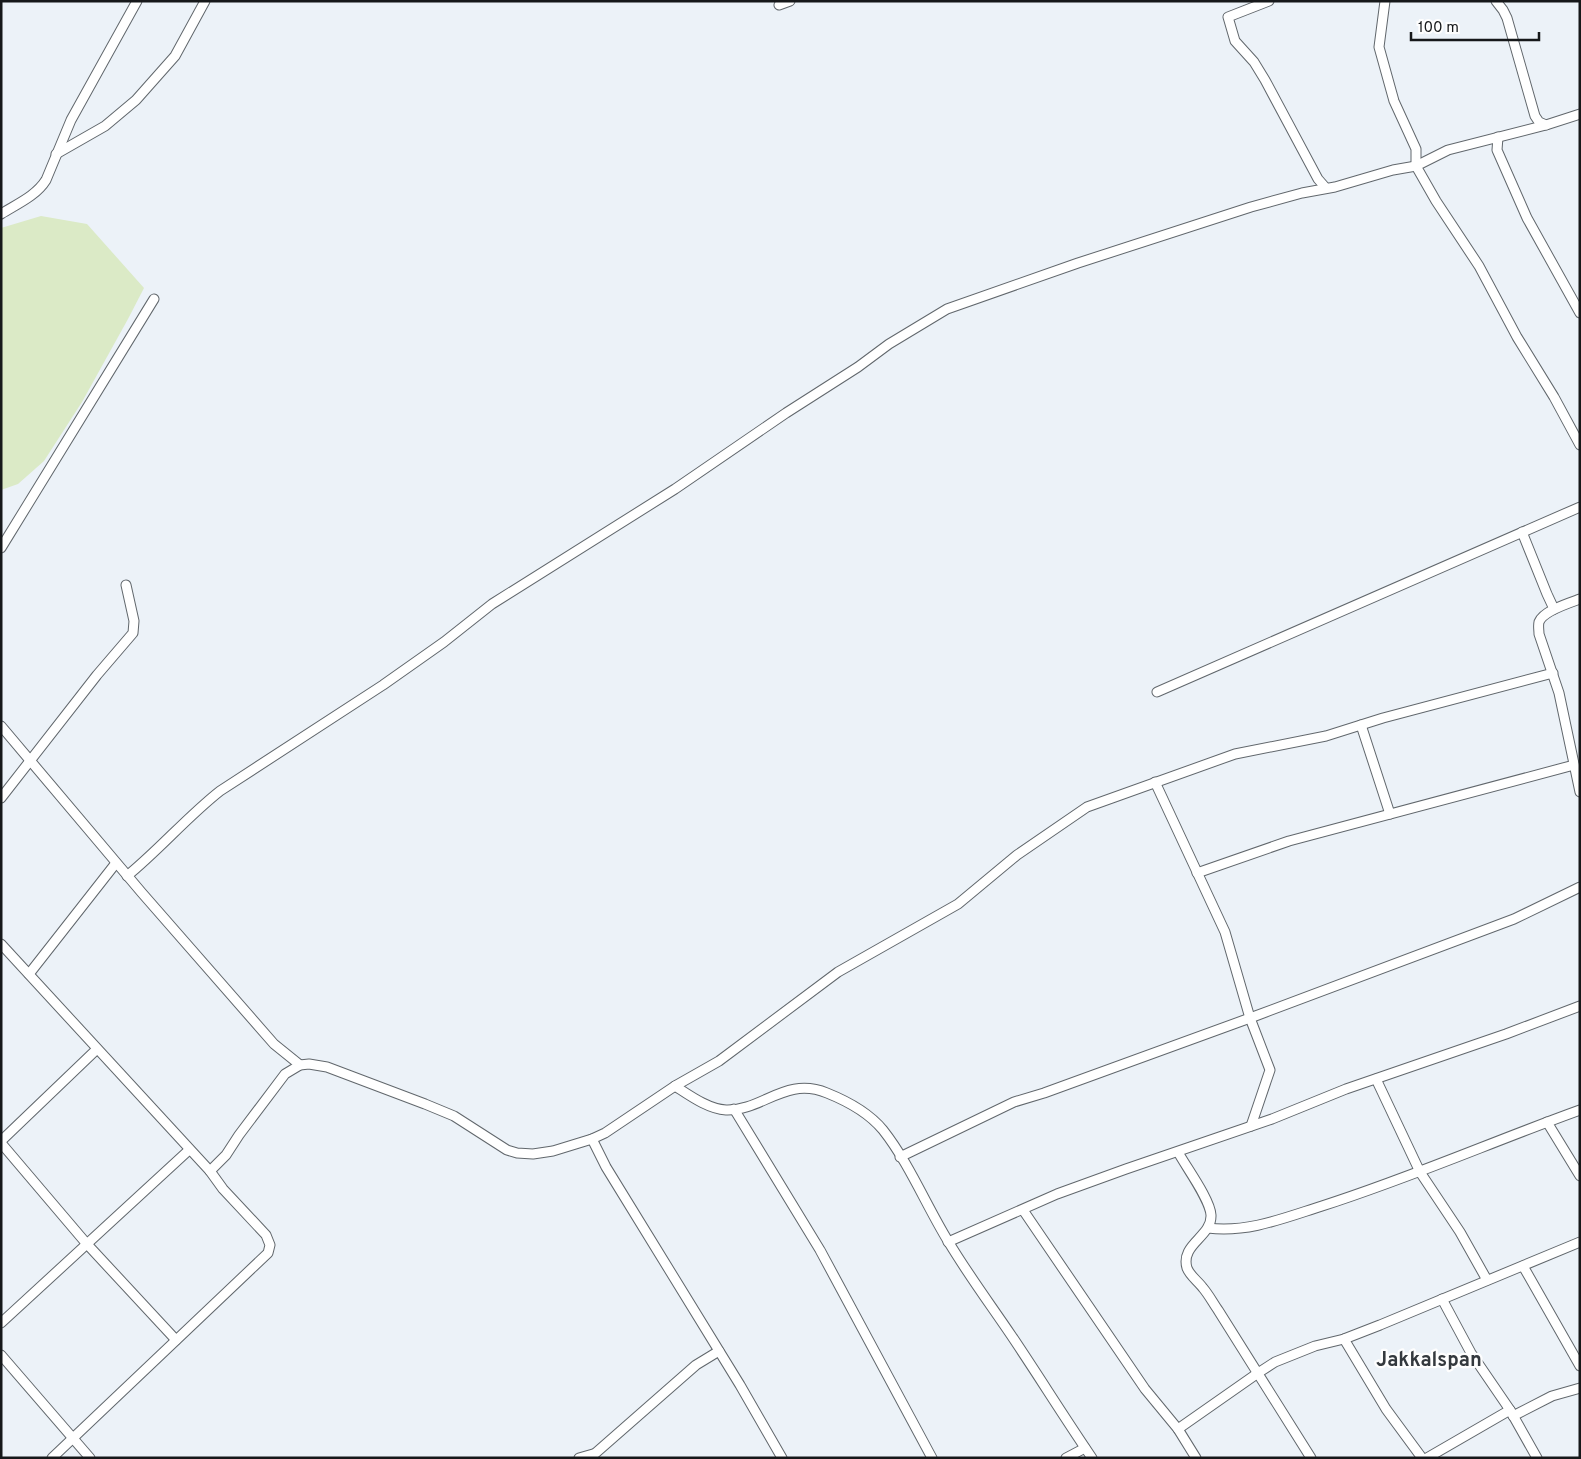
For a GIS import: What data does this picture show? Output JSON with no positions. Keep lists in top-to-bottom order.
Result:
{
  "districts": ["Jakkalspan"],
  "scale_bar": "100 m"
}
